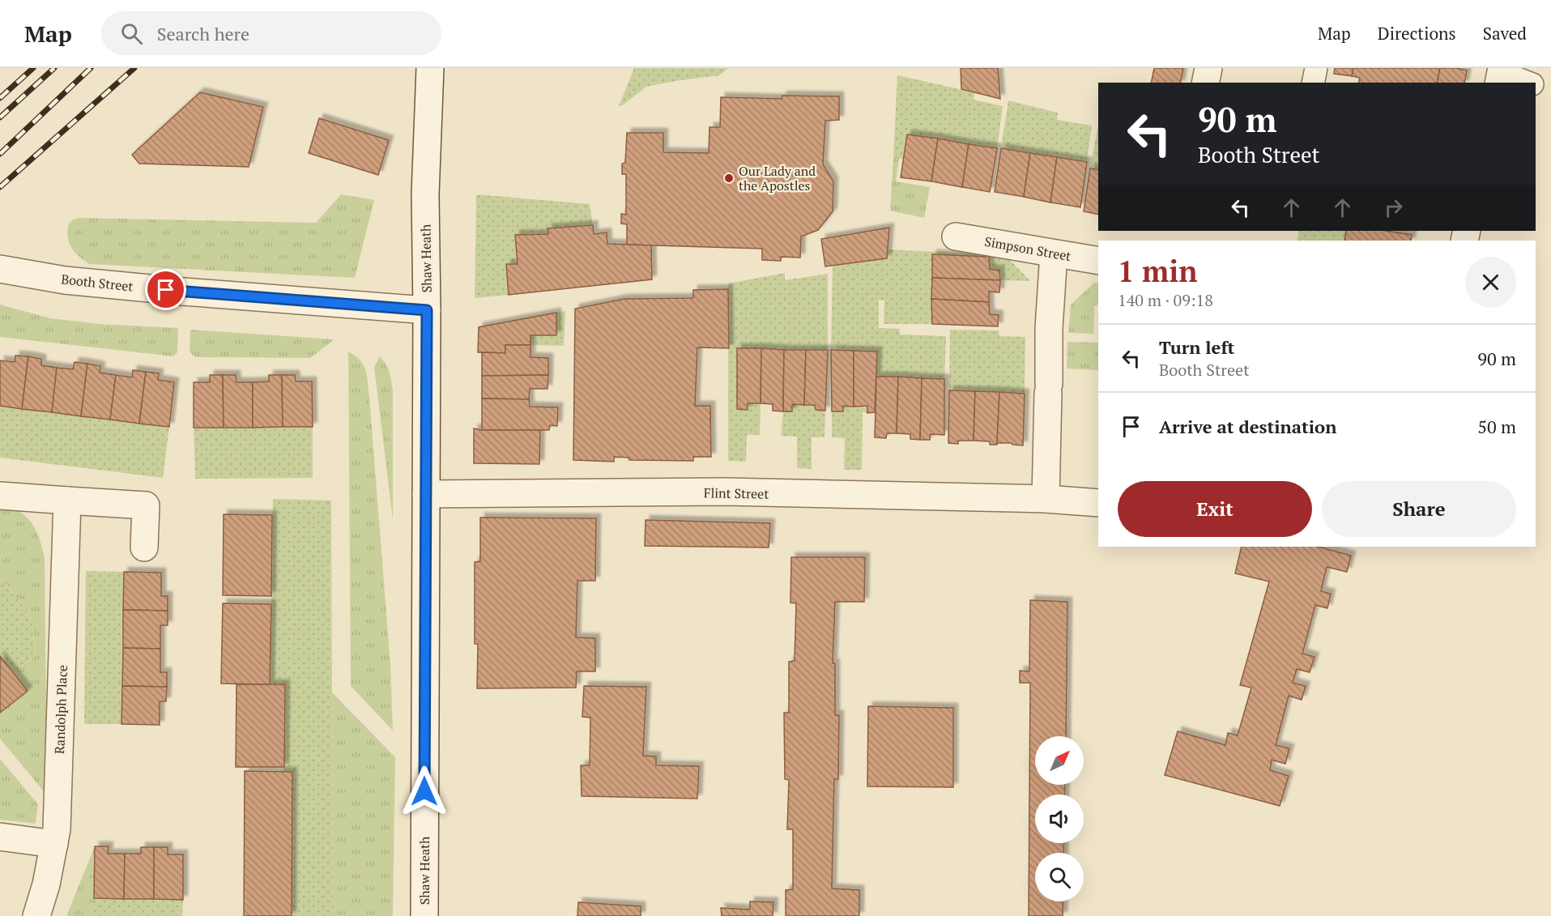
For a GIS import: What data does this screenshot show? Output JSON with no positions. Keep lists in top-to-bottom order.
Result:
{
  "streets": {
    "street": [
      "Simpson Street",
      "Shaw Heath",
      "Booth Street",
      "Flint Street",
      "Randolph Place"
    ]
  },
  "crossings": [
    ["Shaw Heath", "Booth Street"],
    ["Shaw Heath", "Flint Street"]
  ],
  "places": ["Our Lady and the Apostles"],
  "north": "top right",
  "page": {
    "header": "Map",
    "search": "Search here",
    "nav": ["Map", "Directions", "Saved"],
    "turn": ["90 m", "Booth Street"],
    "heading": ["1 min", "140 m · 09:18"],
    "list": [
      {
        "name": "Turn left",
        "note": "Booth Street",
        "value": "90 m"
      },
      {
        "name": "Arrive at destination",
        "value": "50 m"
      }
    ],
    "buttons": ["Exit", "Share"]
  }
}
